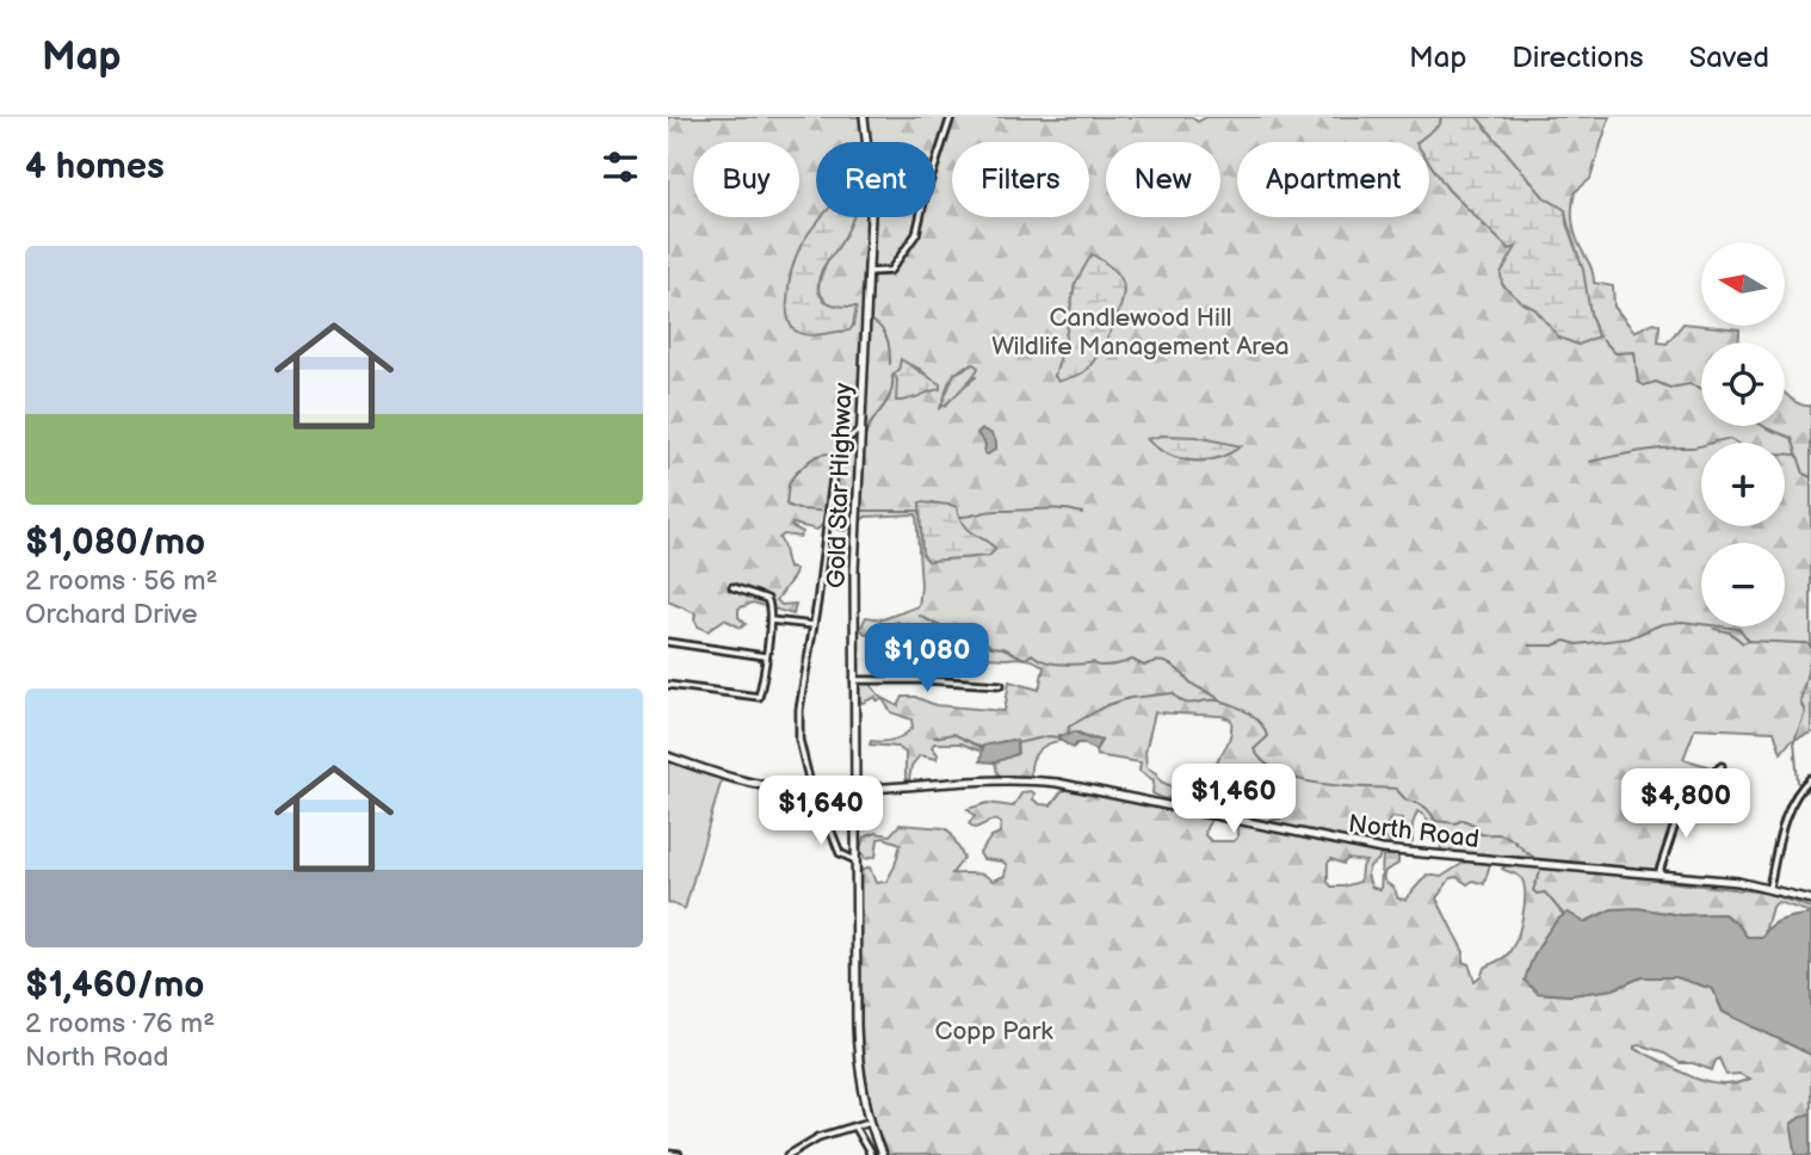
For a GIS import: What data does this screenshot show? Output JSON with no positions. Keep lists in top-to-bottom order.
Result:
{
  "streets": {
    "main road": ["Gold Star Highway", "North Road"]
  },
  "crossings": [
    ["Gold Star Highway", "North Road"]
  ],
  "parks": ["Candlewood Hill Wildlife Management Area", "Copp Park"],
  "north": "left",
  "page": {
    "header": "Map",
    "nav": ["Map", "Directions", "Saved"],
    "heading": "4 homes",
    "chip": [
      "Buy",
      "Rent",
      "Filters",
      "New",
      "Apartment"
    ],
    "list": [
      {
        "name": "$1,080/mo",
        "note": "2 rooms · 56 m² · Orchard Drive"
      },
      {
        "name": "$1,460/mo",
        "note": "2 rooms · 76 m² · North Road"
      }
    ],
    "map_buttons": ["+", "−"],
    "price": [
      "$1,080",
      "$1,460",
      "$4,800",
      "$1,640"
    ]
  }
}
